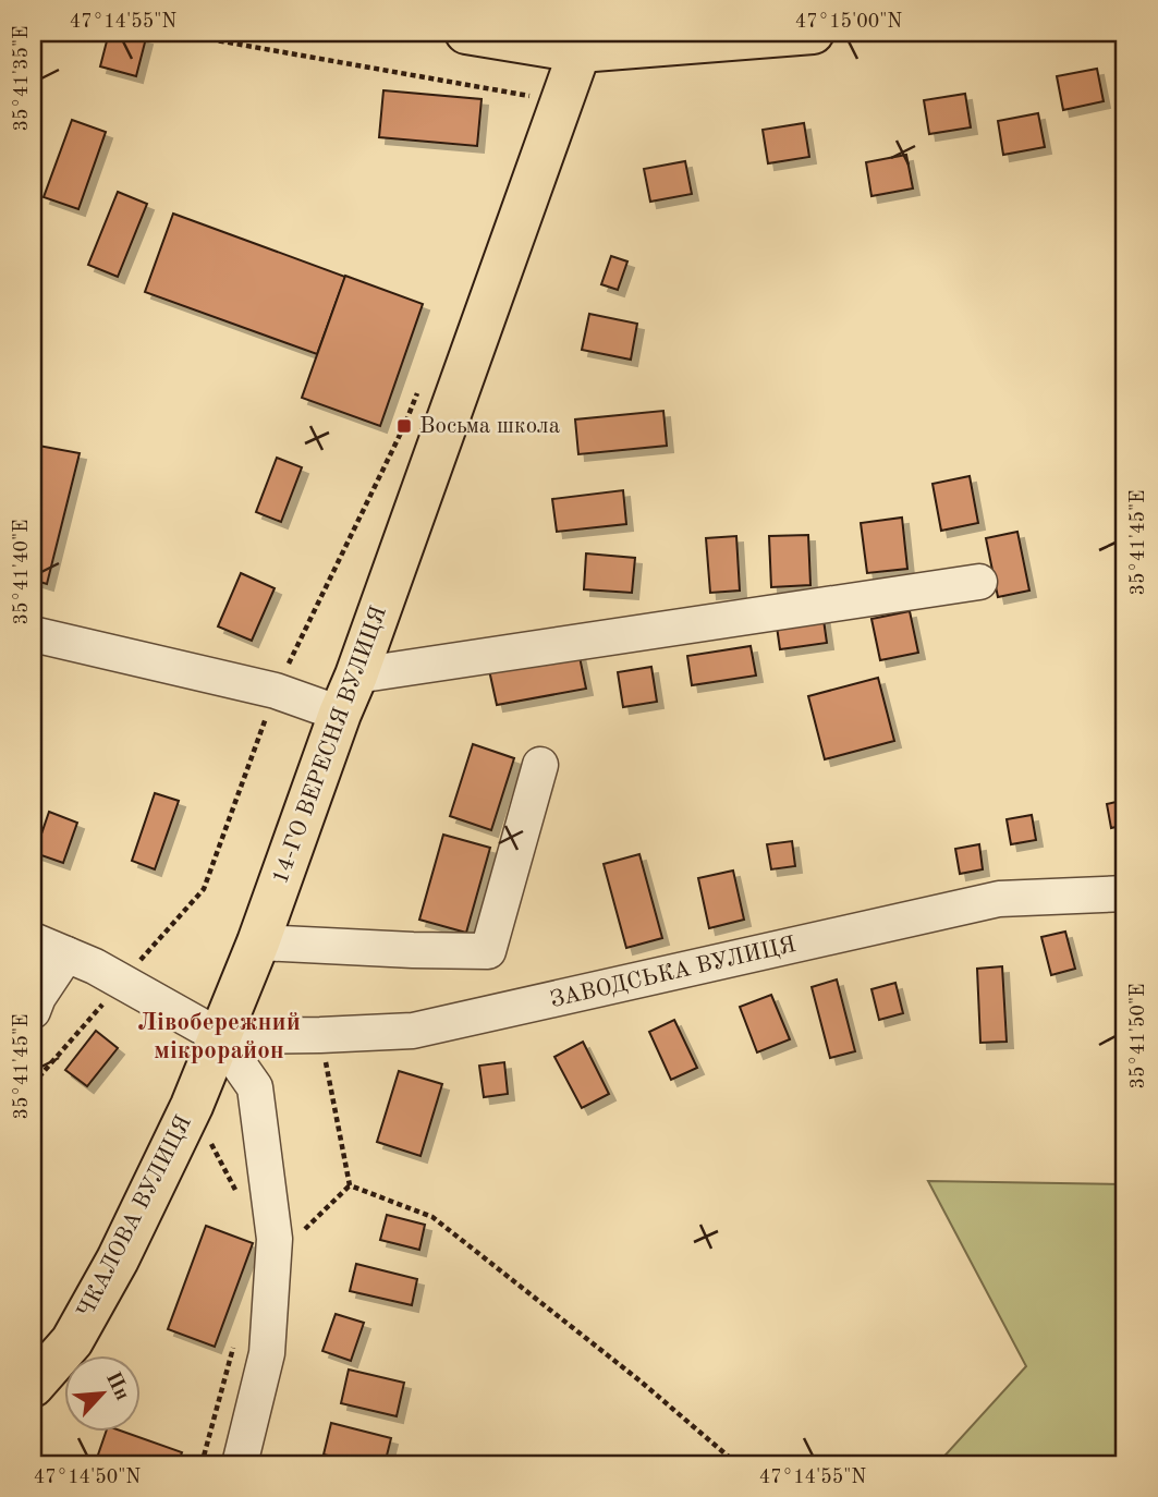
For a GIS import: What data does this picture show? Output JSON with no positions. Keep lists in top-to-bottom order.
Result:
{
  "streets": {
    "main road": ["14-ГО ВЕРЕСНЯ ВУЛИЦЯ", "ЧКАЛОВА ВУЛИЦЯ"],
    "street": ["ЗАВОДСЬКА ВУЛИЦЯ"]
  },
  "crossings": [
    ["14-ГО ВЕРЕСНЯ ВУЛИЦЯ", "ЗАВОДСЬКА ВУЛИЦЯ"],
    ["14-ГО ВЕРЕСНЯ ВУЛИЦЯ", "ЧКАЛОВА ВУЛИЦЯ"],
    ["ЗАВОДСЬКА ВУЛИЦЯ", "ЧКАЛОВА ВУЛИЦЯ"]
  ],
  "districts": ["Лівобережний мікрорайон"],
  "places": {
    "transit": ["Восьма школа"]
  },
  "north": "top right",
  "coordinates": [
    "47°14'55\"N",
    "47°15'00\"N",
    "35°41'35\"E",
    "35°41'45\"E",
    "35°41'40\"E",
    "35°41'50\"E",
    "47°14'50\"N"
  ]
}
